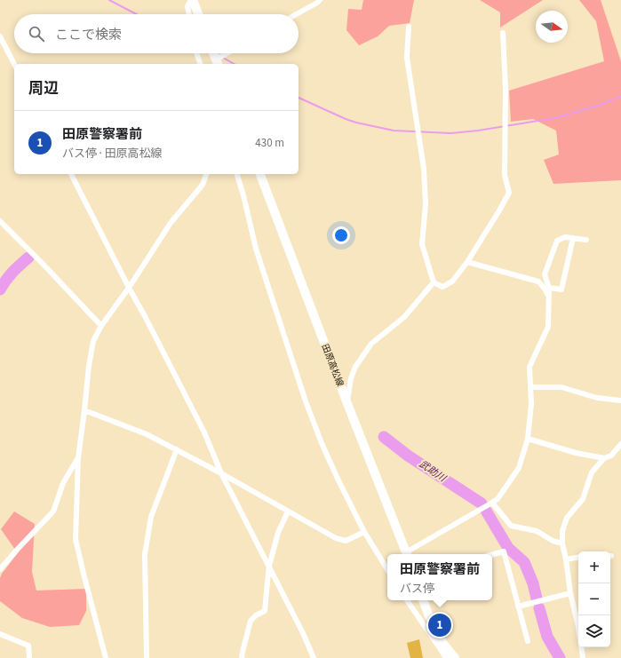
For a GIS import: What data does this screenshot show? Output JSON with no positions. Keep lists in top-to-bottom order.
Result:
{
  "streets": {
    "main road": ["田原高松線"]
  },
  "water": ["武助川"],
  "north": "right",
  "page": {
    "search": "ここで検索",
    "heading": "周辺",
    "list": [
      {
        "mark": "1",
        "name": "田原警察署前",
        "note": "バス停 · 田原高松線",
        "value": "430 m"
      }
    ],
    "map_buttons": ["+", "−"],
    "popup": ["田原警察署前", "バス停"],
    "pins": "1"
  }
}
